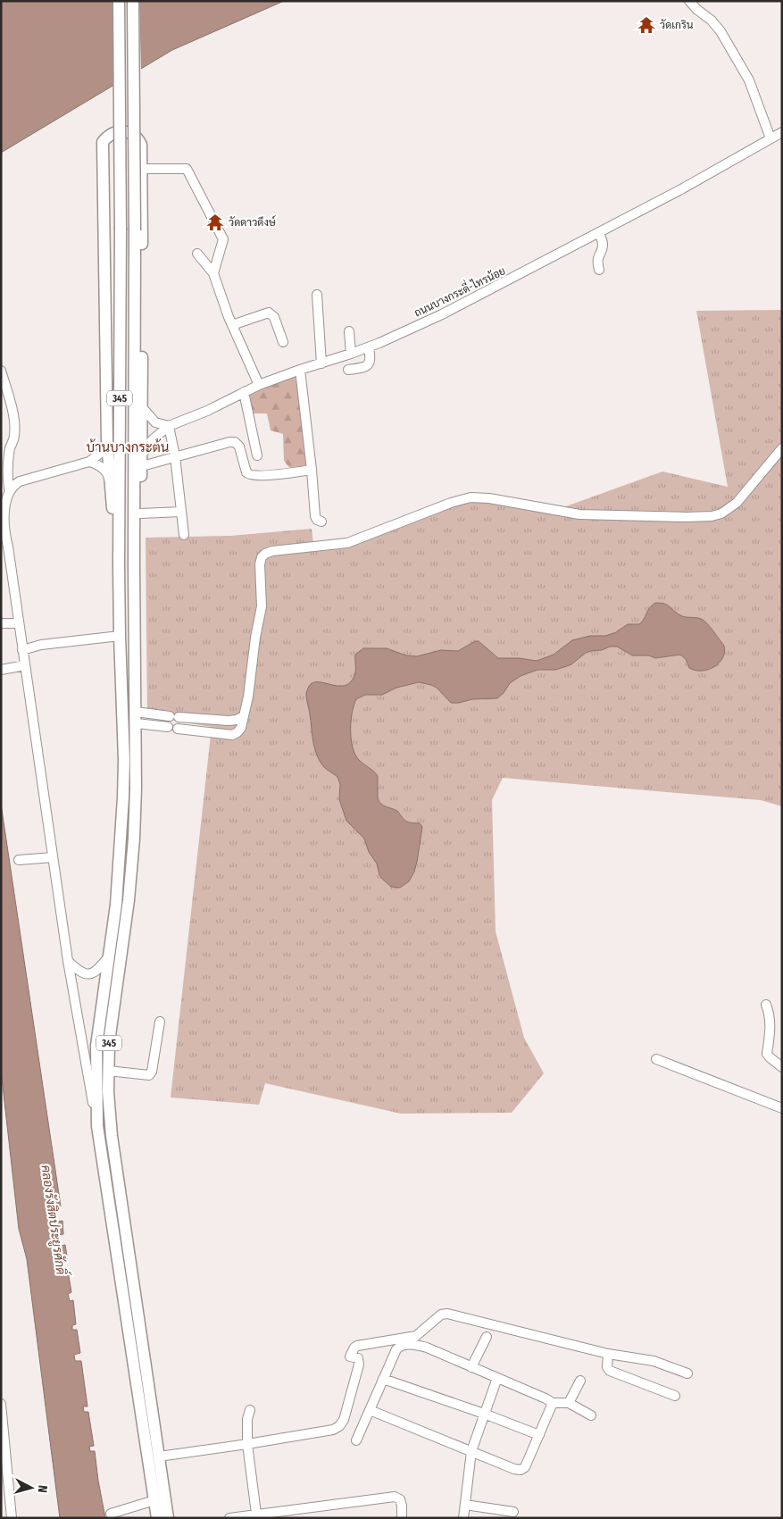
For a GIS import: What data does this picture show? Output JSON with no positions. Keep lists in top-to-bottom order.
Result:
{
  "streets": {
    "main road": ["345"],
    "street": ["ถนนบางกระดี่-ไทรน้อย"]
  },
  "districts": ["บ้านบางกระต้น"],
  "water": ["คลองรังสิตประยูรศักดิ์"],
  "places": {
    "temple": ["วัดเกริน", "วัดดาวดึงษ์"]
  },
  "north": "right"
}
